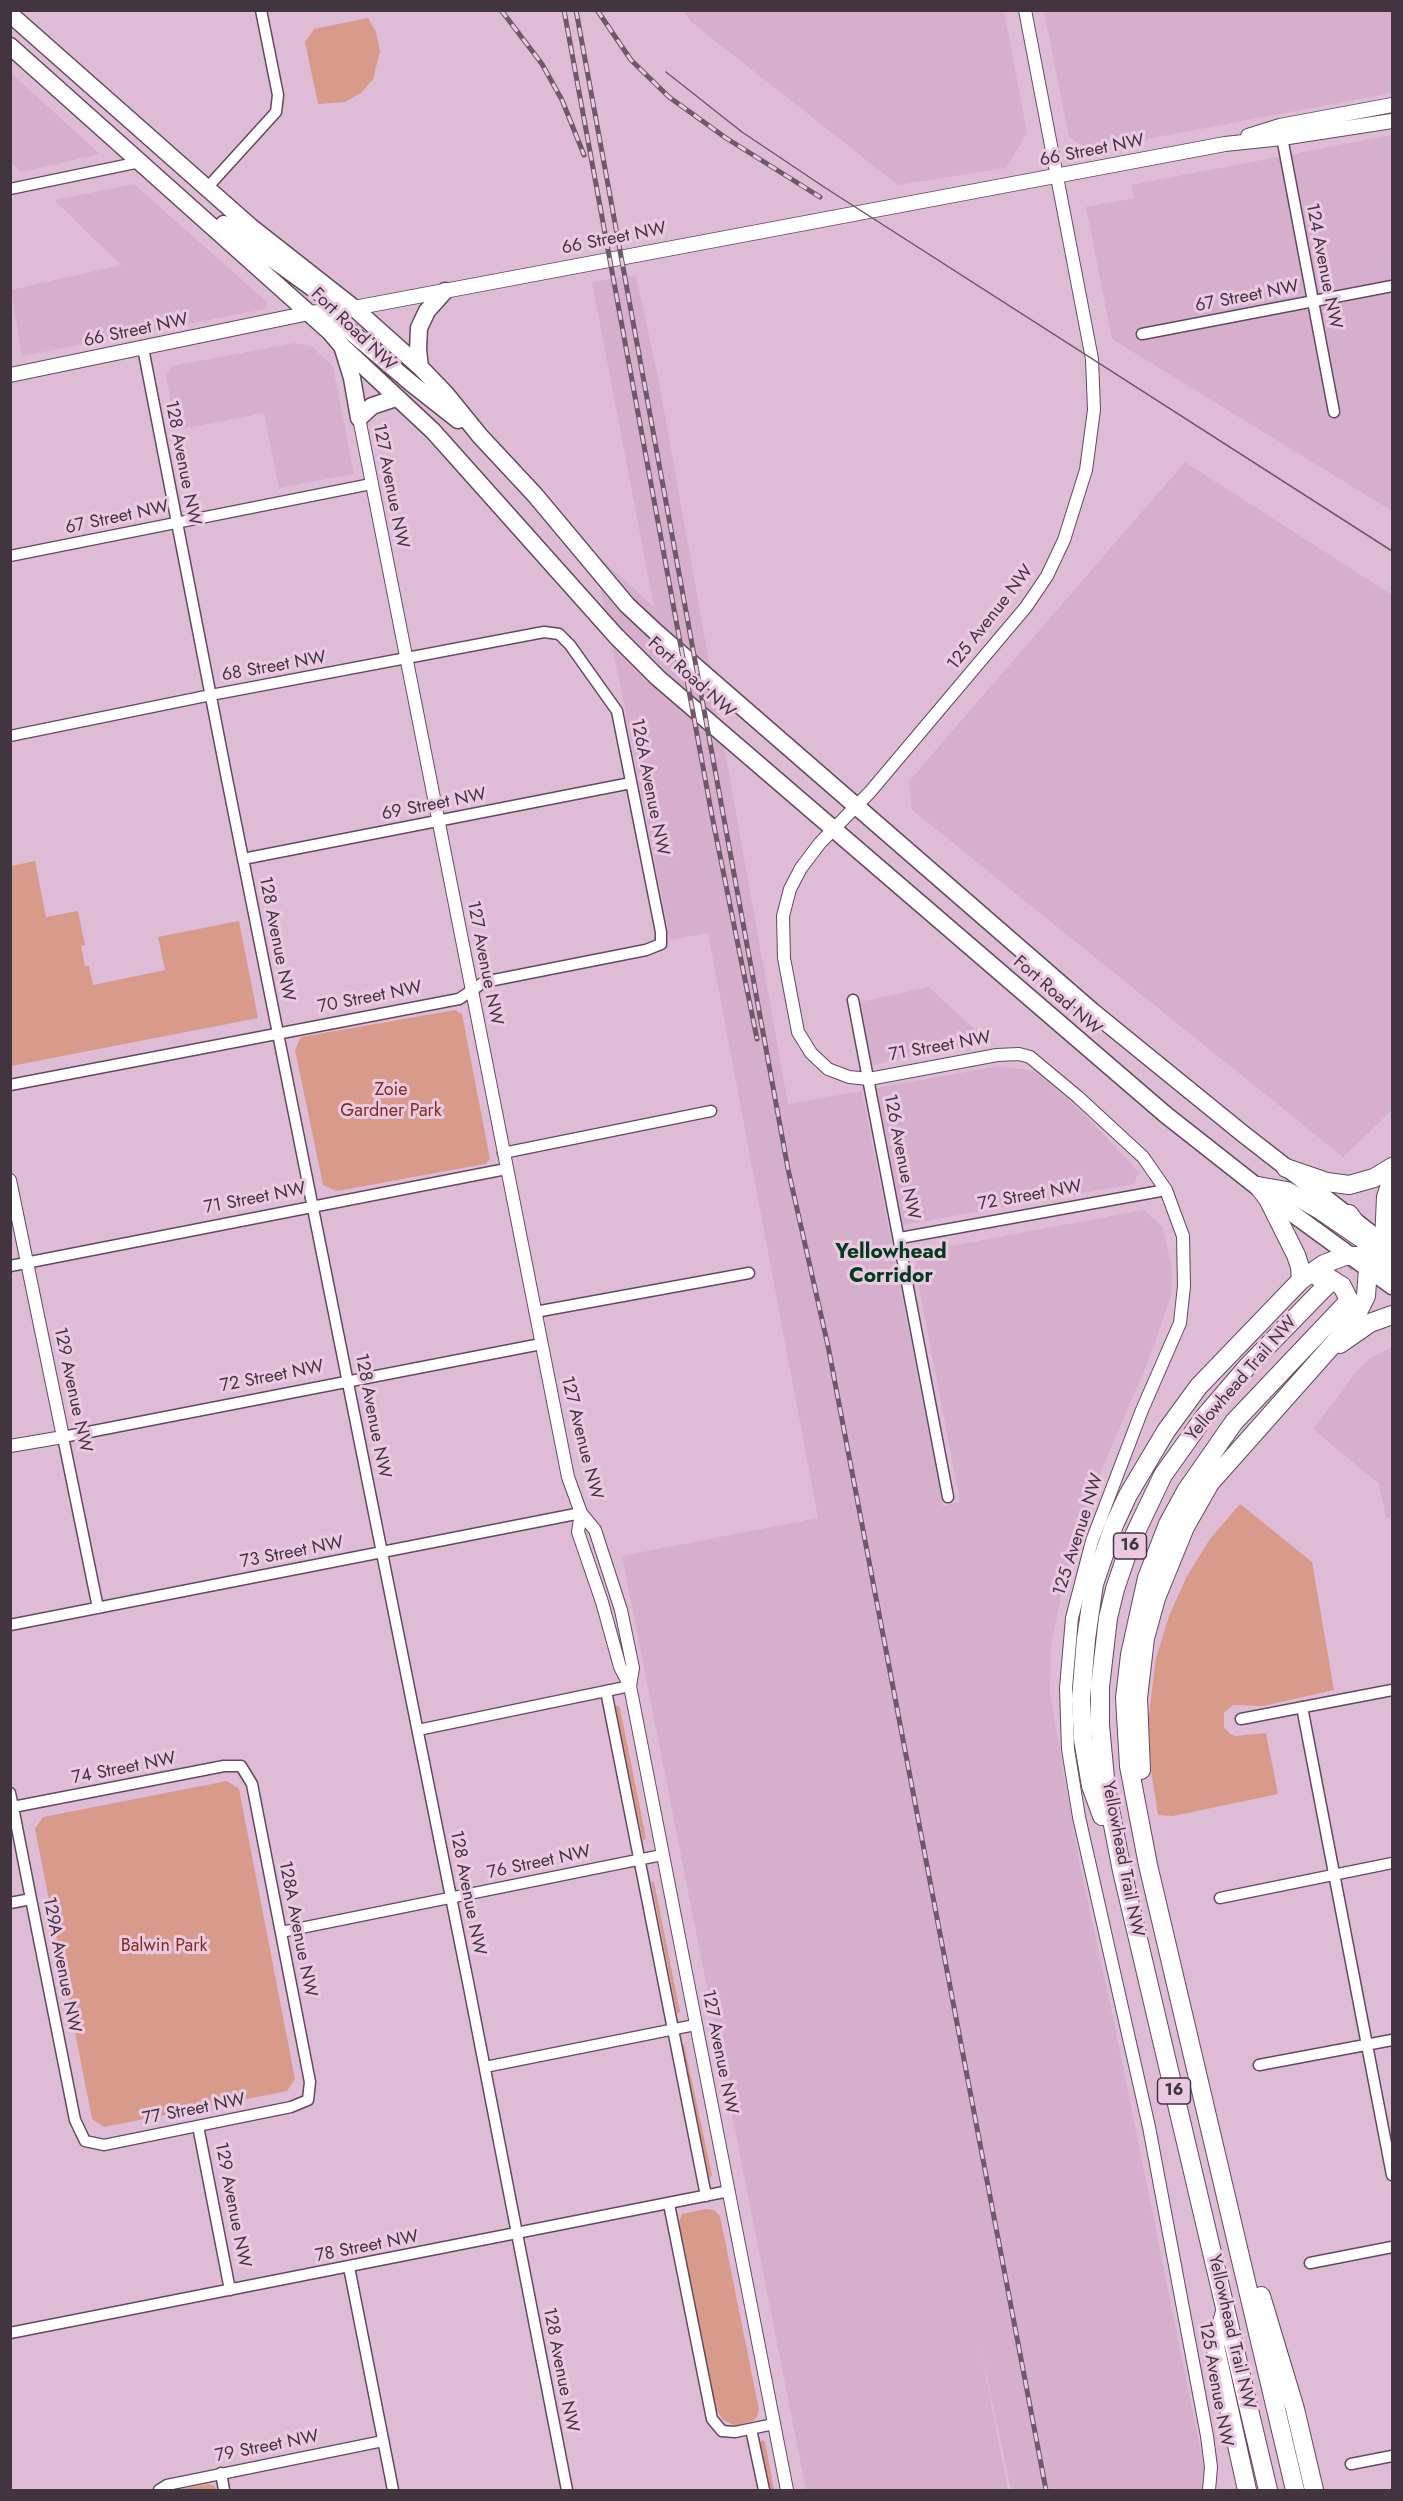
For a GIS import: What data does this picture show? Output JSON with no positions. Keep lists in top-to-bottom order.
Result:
{
  "streets": {
    "highway": ["Yellowhead Trail NW", "16"],
    "main road": ["66 Street NW", "Fort Road NW"],
    "street": [
      "124 Avenue NW",
      "67 Street NW",
      "128 Avenue NW",
      "127 Avenue NW",
      "125 Avenue NW",
      "68 Street NW",
      "126A Avenue NW",
      "69 Street NW",
      "70 Street NW",
      "71 Street NW",
      "126 Avenue NW",
      "72 Street NW",
      "129 Avenue NW",
      "73 Street NW",
      "74 Street NW",
      "76 Street NW",
      "128A Avenue NW",
      "129A Avenue NW",
      "77 Street NW",
      "78 Street NW",
      "79 Street NW"
    ]
  },
  "crossings": [
    ["66 Street NW", "124 Avenue NW"],
    ["66 Street NW", "Fort Road NW"],
    ["66 Street NW", "128 Avenue NW"],
    ["66 Street NW", "125 Avenue NW"],
    ["124 Avenue NW", "67 Street NW"],
    ["67 Street NW", "128 Avenue NW"],
    ["67 Street NW", "127 Avenue NW"],
    ["Fort Road NW", "125 Avenue NW"],
    ["128 Avenue NW", "68 Street NW"],
    ["128 Avenue NW", "69 Street NW"],
    ["128 Avenue NW", "70 Street NW"],
    ["128 Avenue NW", "71 Street NW"],
    ["128 Avenue NW", "72 Street NW"],
    ["128 Avenue NW", "73 Street NW"],
    ["128 Avenue NW", "76 Street NW"],
    ["128 Avenue NW", "78 Street NW"],
    ["127 Avenue NW", "68 Street NW"],
    ["127 Avenue NW", "69 Street NW"],
    ["127 Avenue NW", "70 Street NW"],
    ["127 Avenue NW", "71 Street NW"],
    ["127 Avenue NW", "72 Street NW"],
    ["127 Avenue NW", "73 Street NW"],
    ["127 Avenue NW", "76 Street NW"],
    ["127 Avenue NW", "78 Street NW"],
    ["125 Avenue NW", "71 Street NW"],
    ["125 Avenue NW", "126 Avenue NW"],
    ["125 Avenue NW", "72 Street NW"],
    ["68 Street NW", "126A Avenue NW"],
    ["126A Avenue NW", "69 Street NW"],
    ["126A Avenue NW", "70 Street NW"],
    ["71 Street NW", "126 Avenue NW"],
    ["71 Street NW", "129 Avenue NW"],
    ["126 Avenue NW", "72 Street NW"],
    ["72 Street NW", "129 Avenue NW"],
    ["129 Avenue NW", "73 Street NW"],
    ["129 Avenue NW", "77 Street NW"],
    ["129 Avenue NW", "78 Street NW"],
    ["74 Street NW", "128A Avenue NW"],
    ["74 Street NW", "129A Avenue NW"],
    ["76 Street NW", "128A Avenue NW"],
    ["128A Avenue NW", "77 Street NW"],
    ["129A Avenue NW", "77 Street NW"]
  ],
  "districts": ["Yellowhead Corridor"],
  "parks": ["Zoie Gardner Park", "Balwin Park"]
}
